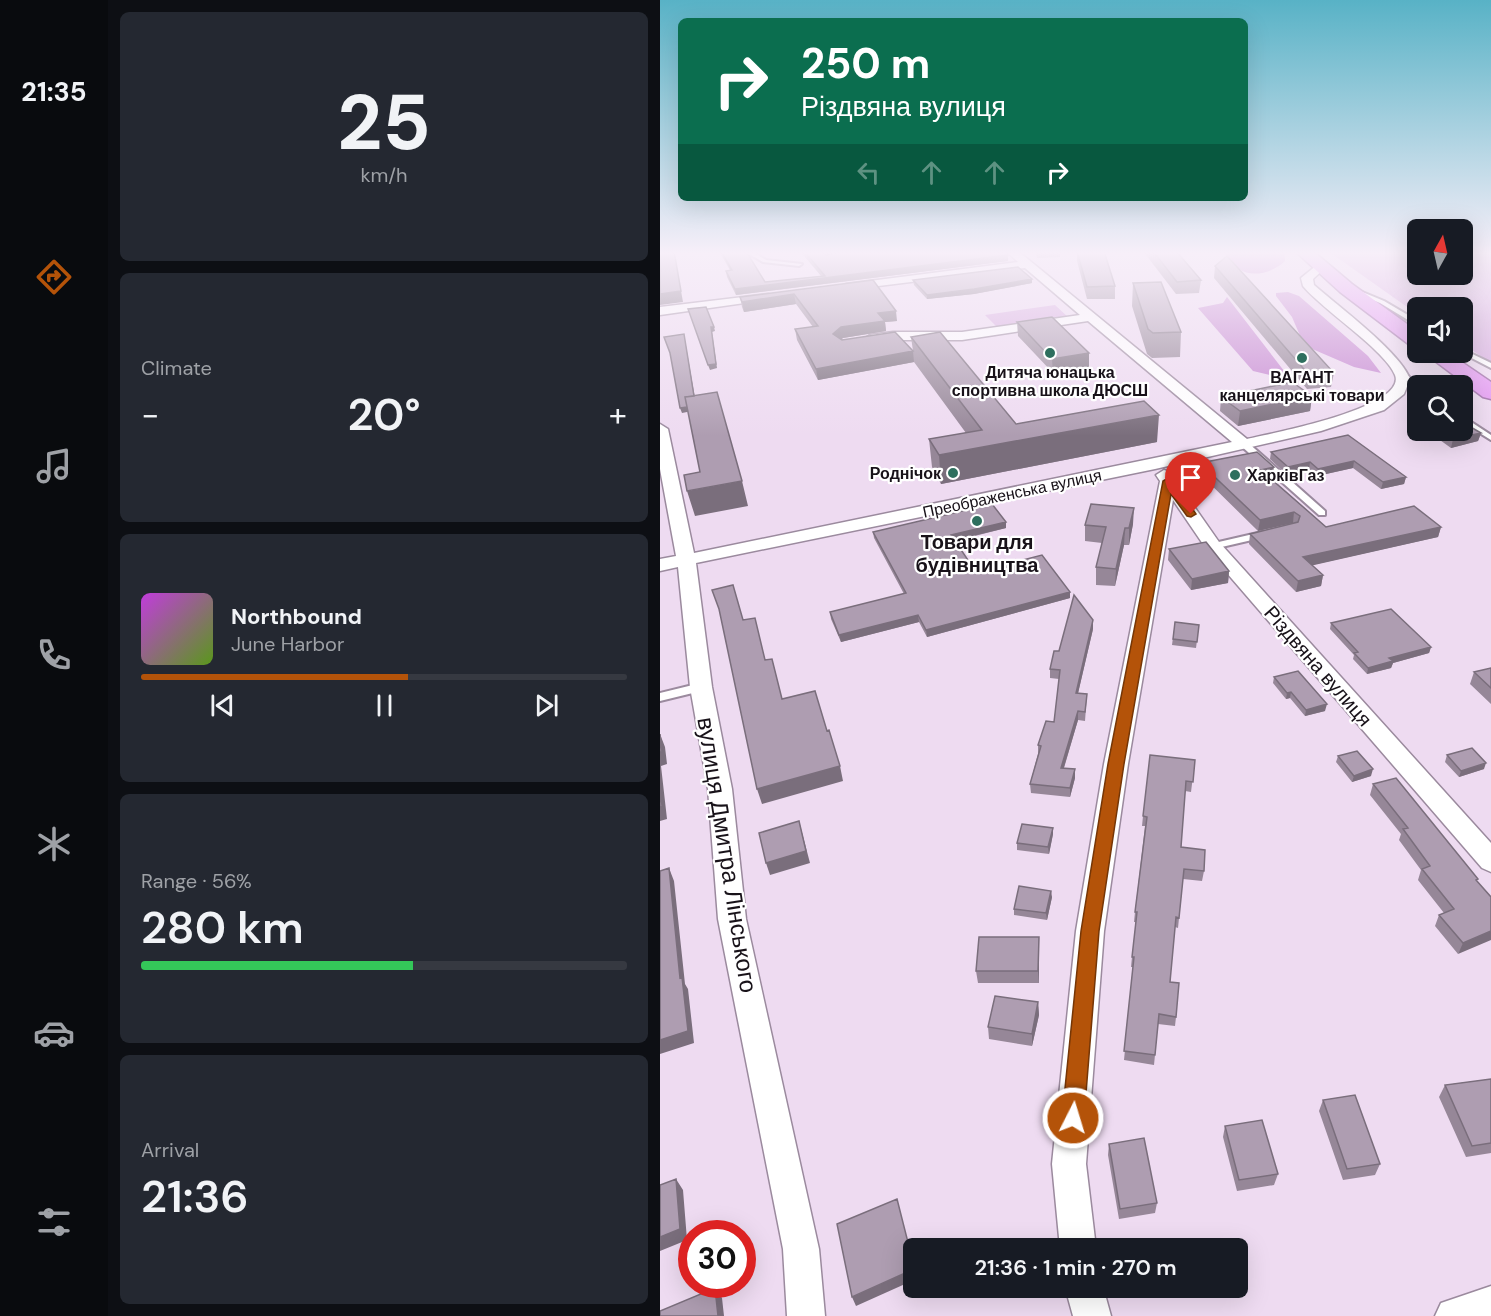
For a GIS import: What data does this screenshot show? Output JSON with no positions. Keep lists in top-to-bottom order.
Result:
{
  "streets": {
    "street": ["Преображенська вулиця", "Різдвяна вулиця", "вулиця Дмитра Лінського"]
  },
  "crossings": [
    ["Преображенська вулиця", "Різдвяна вулиця"],
    ["Преображенська вулиця", "вулиця Дмитра Лінського"]
  ],
  "places": [
    "Дитяча юнацька спортивна школа ДЮСШ",
    "ВАГАНТ канцелярські товари",
    "Роднічок",
    "ХарківГаз",
    "Товари для будівництва"
  ],
  "north": "top",
  "page": {
    "tabs": "21:35",
    "tile": [
      ["25", "km/h"],
      "Climate",
      ["Range · 56%", "280 km"],
      ["Arrival", "21:36"]
    ],
    "turn": ["250 m", "Різдвяна вулиця"],
    "heat": ["−", "20°", "+"],
    "song": ["Northbound", "June Harbor"],
    "limit": "30",
    "trip": "21:36 · 1 min · 270 m"
  }
}
